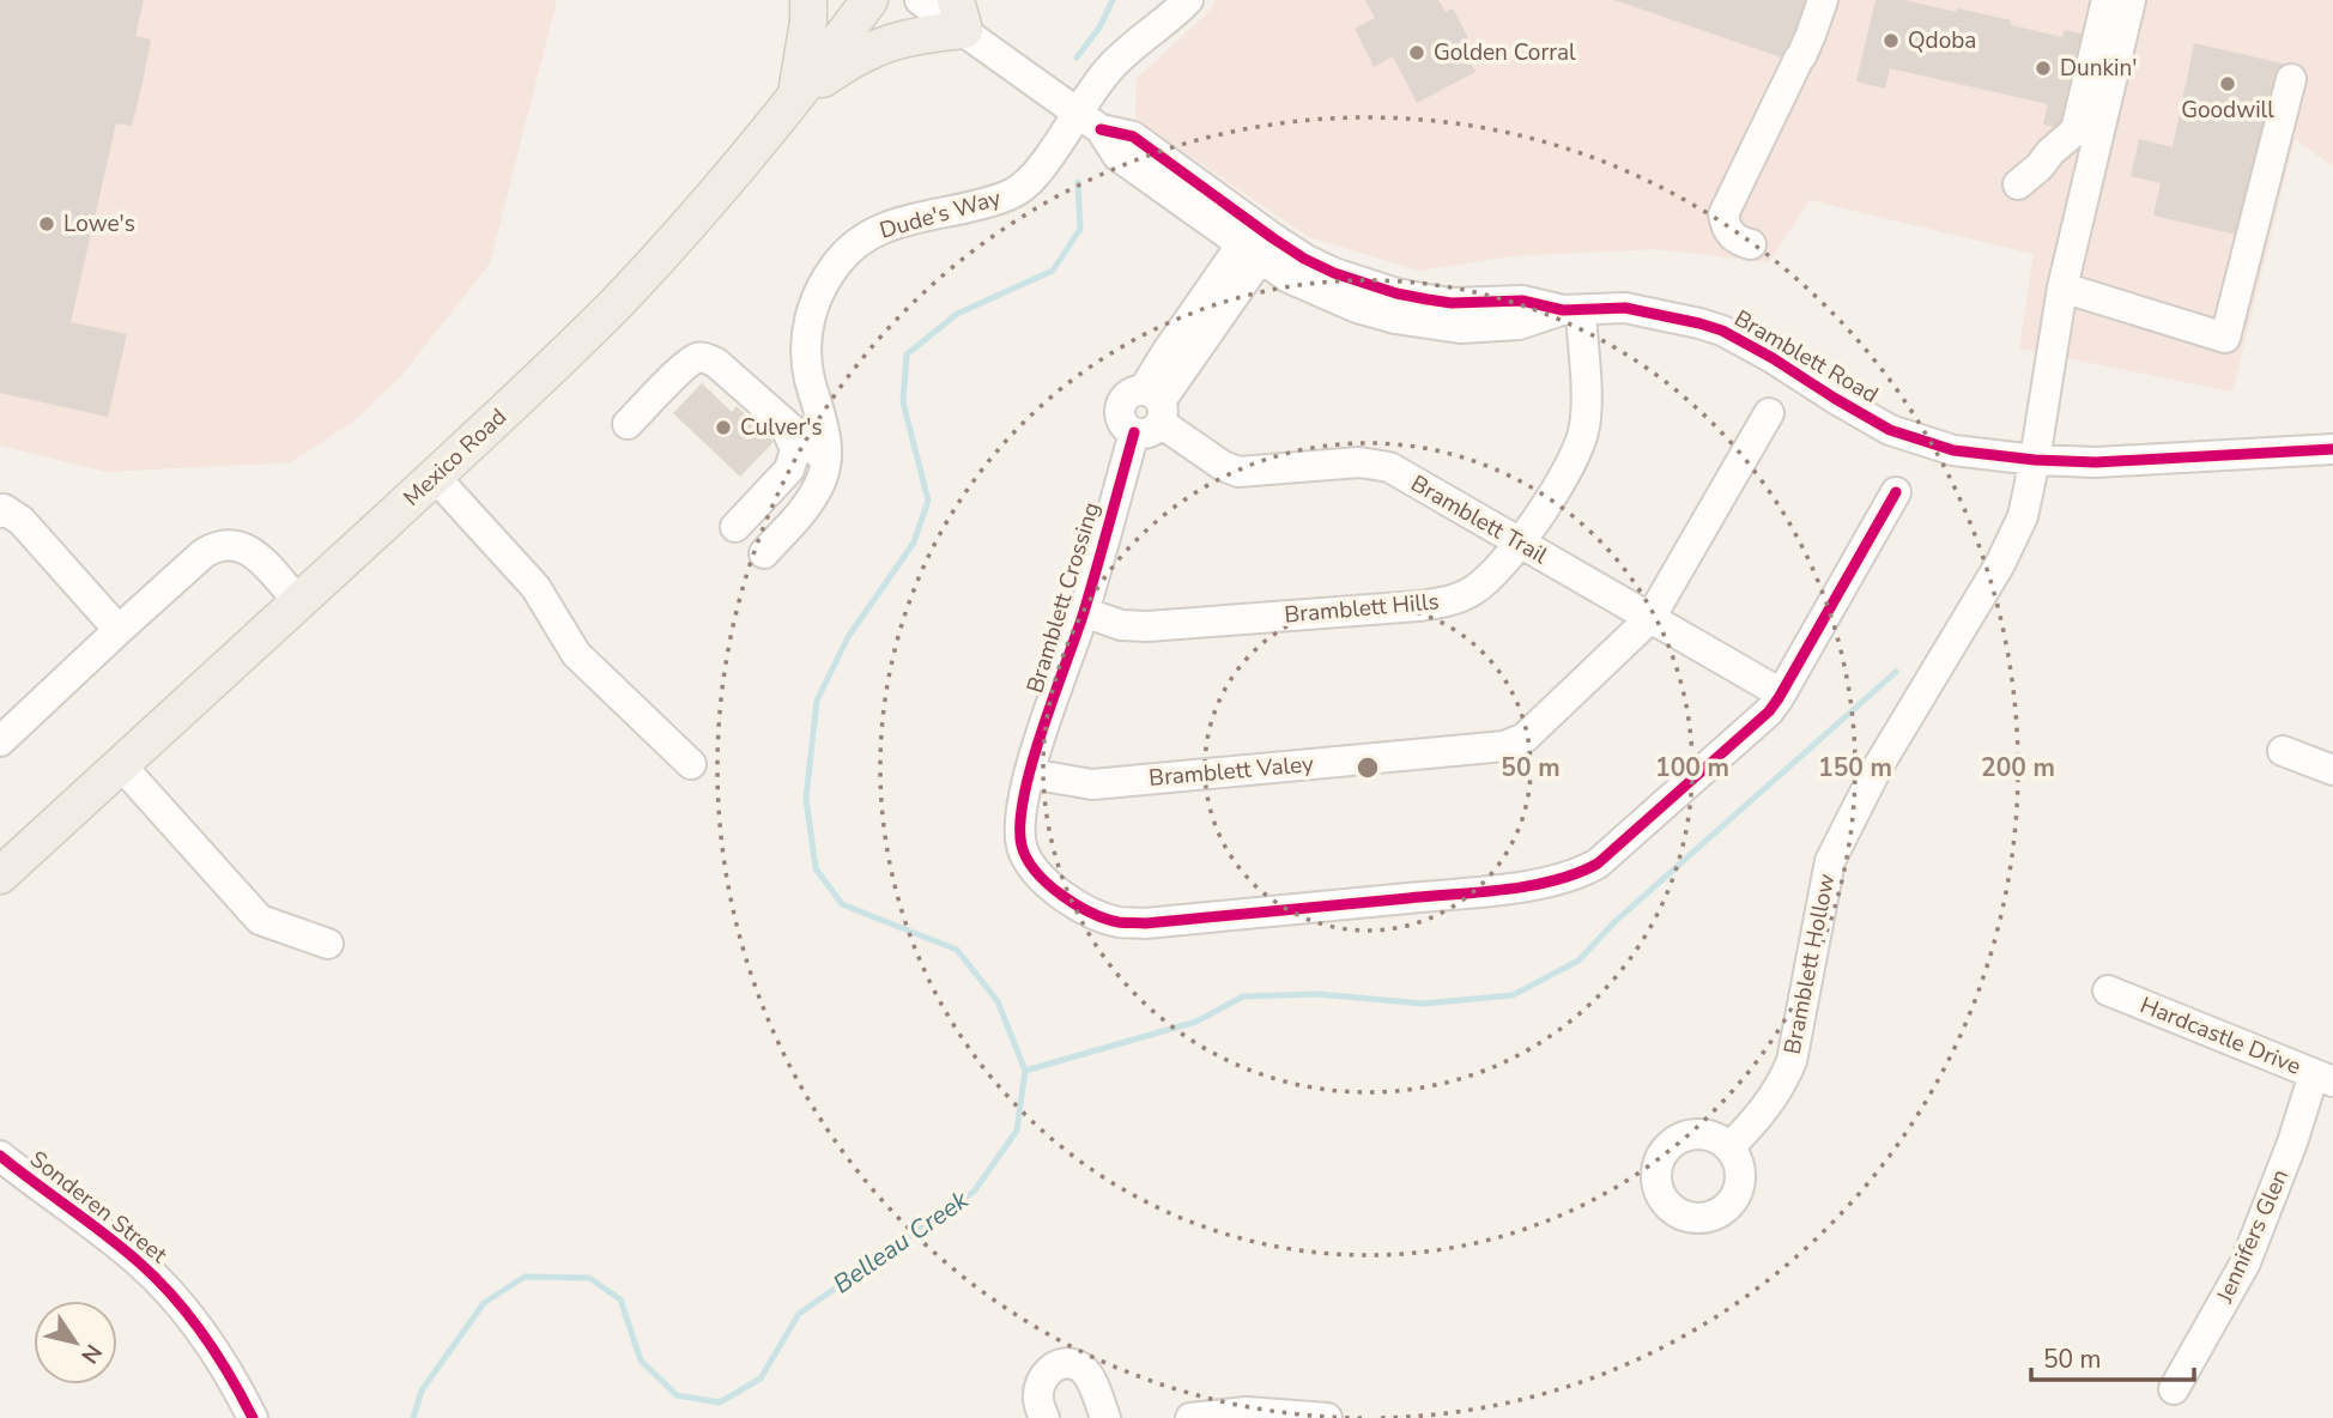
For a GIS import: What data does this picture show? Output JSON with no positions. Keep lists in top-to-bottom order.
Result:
{
  "streets": {
    "main road": ["Mexico Road"],
    "street": [
      "Dude's Way",
      "Bramblett Road",
      "Bramblett Trail",
      "Bramblett Crossing",
      "Bramblett Hills",
      "Bramblett Valey",
      "Bramblett Hollow",
      "Hardcastle Drive",
      "Sonderen Street",
      "Jennifers Glen"
    ]
  },
  "crossings": [
    ["Dude's Way", "Bramblett Road"],
    ["Bramblett Road", "Bramblett Crossing"],
    ["Bramblett Road", "Bramblett Hills"],
    ["Bramblett Road", "Bramblett Hollow"],
    ["Bramblett Trail", "Bramblett Crossing"],
    ["Bramblett Trail", "Bramblett Hills"],
    ["Bramblett Trail", "Bramblett Valey"],
    ["Bramblett Crossing", "Bramblett Hills"],
    ["Bramblett Crossing", "Bramblett Valey"],
    ["Hardcastle Drive", "Jennifers Glen"]
  ],
  "water": ["Belleau Creek"],
  "places": [
    "Qdoba",
    "Golden Corral",
    "Dunkin'",
    "Goodwill",
    "Lowe's",
    "Culver's"
  ],
  "scale_bar": "50 m",
  "north": "bottom right",
  "rings": [
    "50 m",
    "100 m",
    "150 m",
    "200 m"
  ]
}
